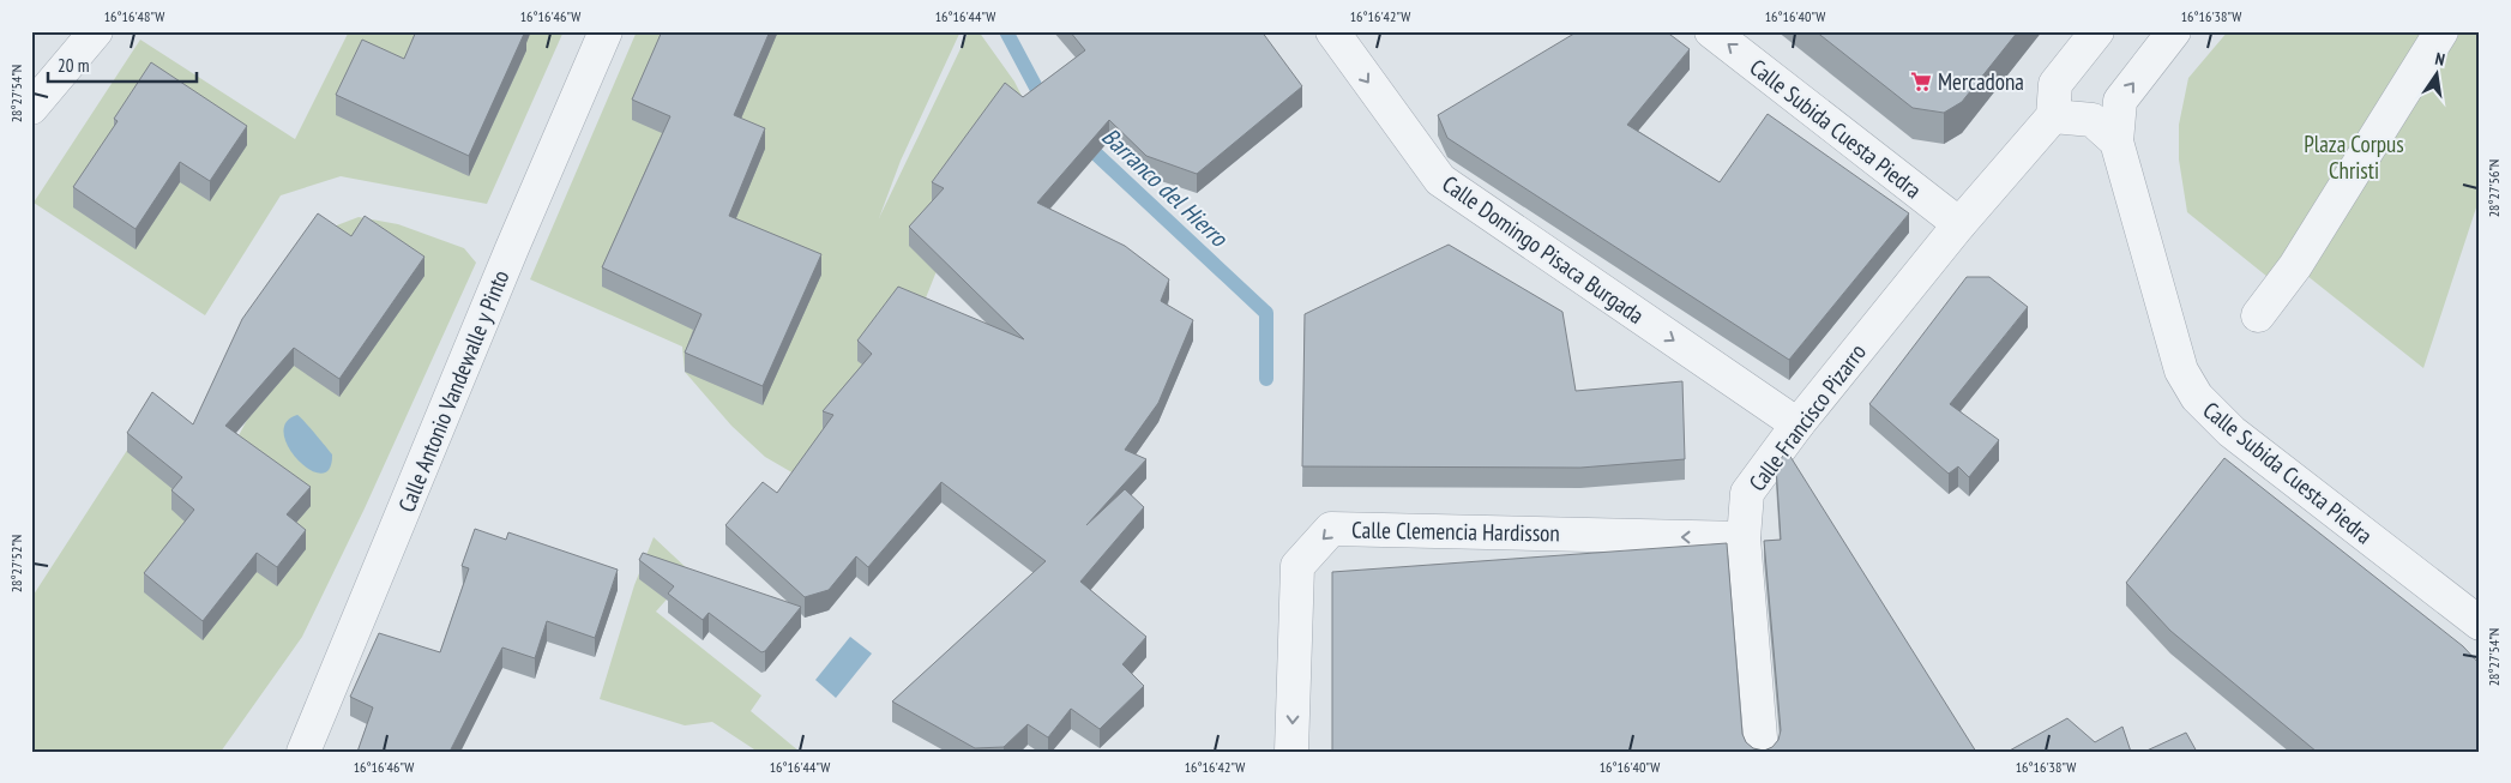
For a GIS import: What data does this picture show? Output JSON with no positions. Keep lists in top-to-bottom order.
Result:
{
  "streets": {
    "street": [
      "Calle Subida Cuesta Piedra",
      "Calle Domingo Pisaca Burgada",
      "Calle Antonio Vandewalle y Pinto",
      "Calle Francisco Pizarro",
      "Calle Clemencia Hardisson"
    ]
  },
  "crossings": [
    ["Calle Subida Cuesta Piedra", "Calle Francisco Pizarro"],
    ["Calle Domingo Pisaca Burgada", "Calle Francisco Pizarro"],
    ["Calle Francisco Pizarro", "Calle Clemencia Hardisson"]
  ],
  "one_way": ["Calle Domingo Pisaca Burgada"],
  "water": ["Barranco del Hierro"],
  "parks": ["Plaza Corpus Christi"],
  "places": {
    "supermarket": ["Mercadona"]
  },
  "scale_bar": "20 m",
  "north": "top",
  "coordinates": [
    "16°16'48\"W",
    "16°16'46\"W",
    "16°16'44\"W",
    "16°16'42\"W",
    "16°16'40\"W",
    "16°16'38\"W",
    "28°27'54\"N",
    "28°27'56\"N",
    "28°27'52\"N"
  ]
}
